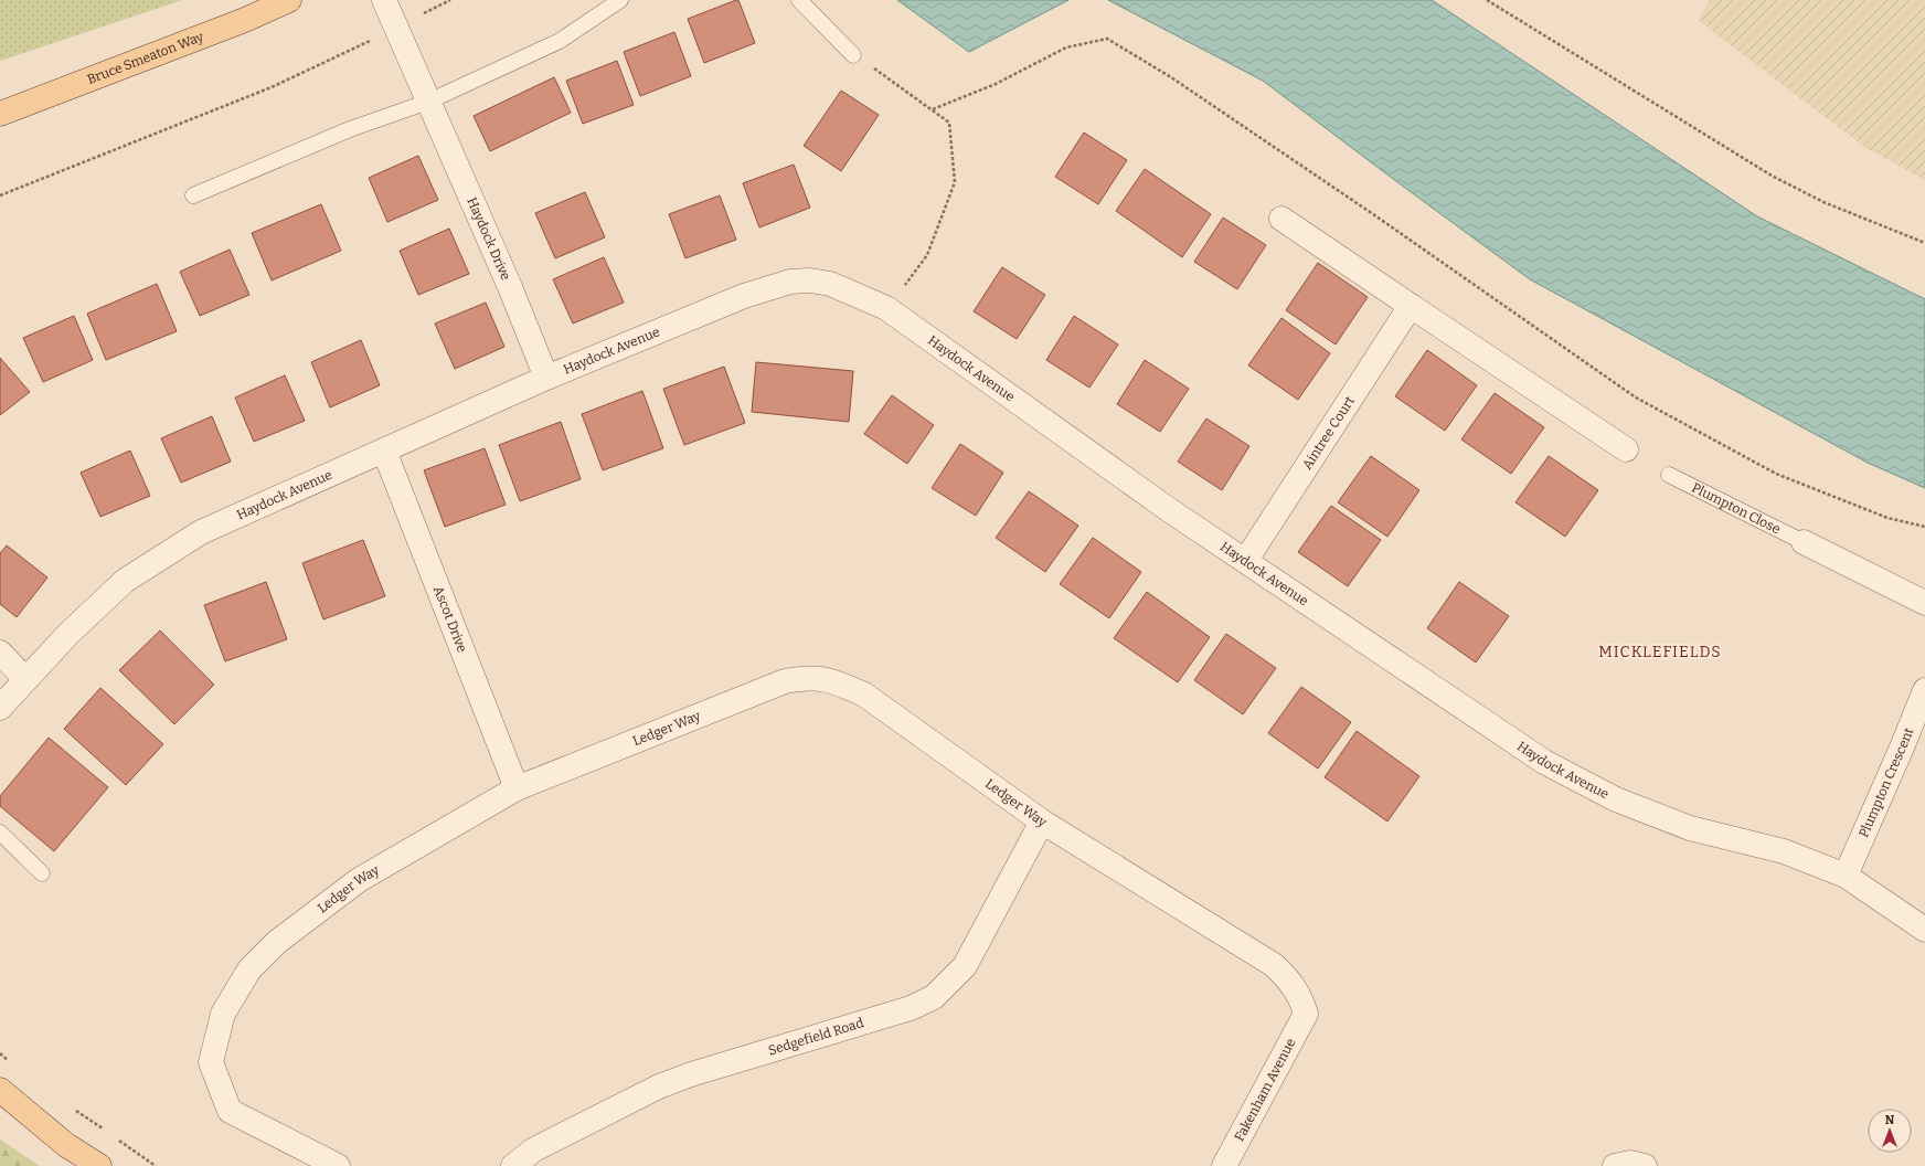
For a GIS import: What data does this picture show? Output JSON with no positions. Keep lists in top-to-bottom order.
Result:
{
  "streets": {
    "main road": ["Bruce Smeaton Way"],
    "street": [
      "Haydock Drive",
      "Haydock Avenue",
      "Aintree Court",
      "Ascot Drive",
      "Ledger Way",
      "Plumpton Crescent",
      "Sedgefield Road",
      "Fakenham Avenue"
    ],
    "lane": ["Plumpton Close"]
  },
  "crossings": [
    ["Haydock Drive", "Haydock Avenue"],
    ["Haydock Avenue", "Aintree Court"],
    ["Haydock Avenue", "Ascot Drive"],
    ["Haydock Avenue", "Plumpton Crescent"],
    ["Ascot Drive", "Ledger Way"],
    ["Ledger Way", "Sedgefield Road"],
    ["Ledger Way", "Fakenham Avenue"]
  ],
  "districts": ["MICKLEFIELDS"],
  "north": "top"
}
